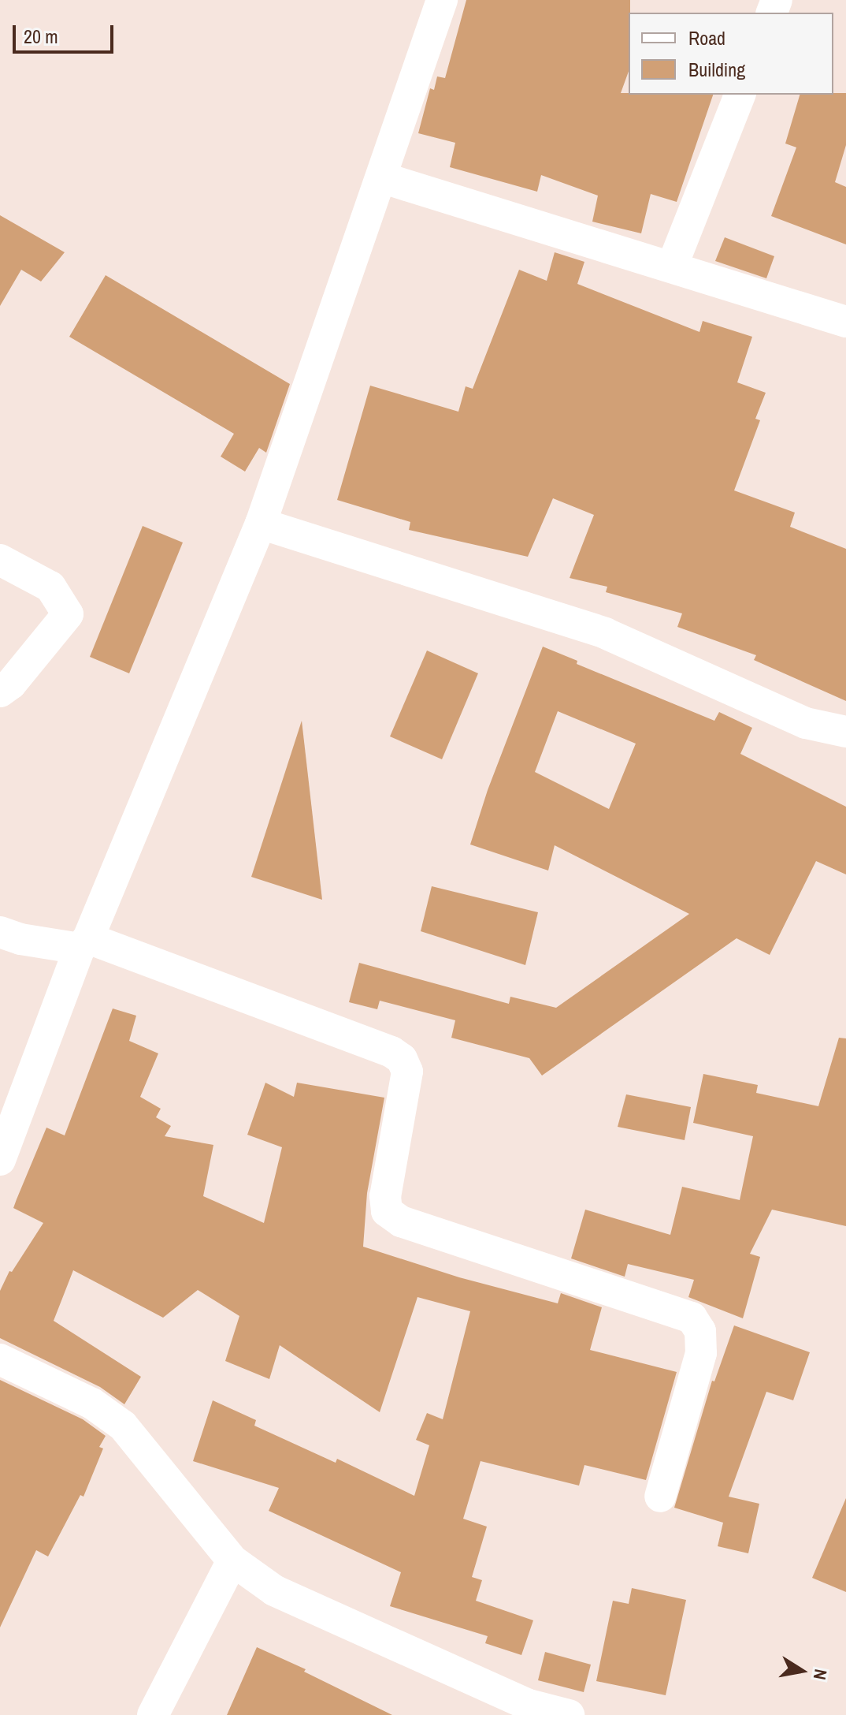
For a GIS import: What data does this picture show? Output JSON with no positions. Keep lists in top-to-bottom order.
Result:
{
  "legend": ["Road", "Building"],
  "scale_bar": "20 m",
  "north": "right"
}
